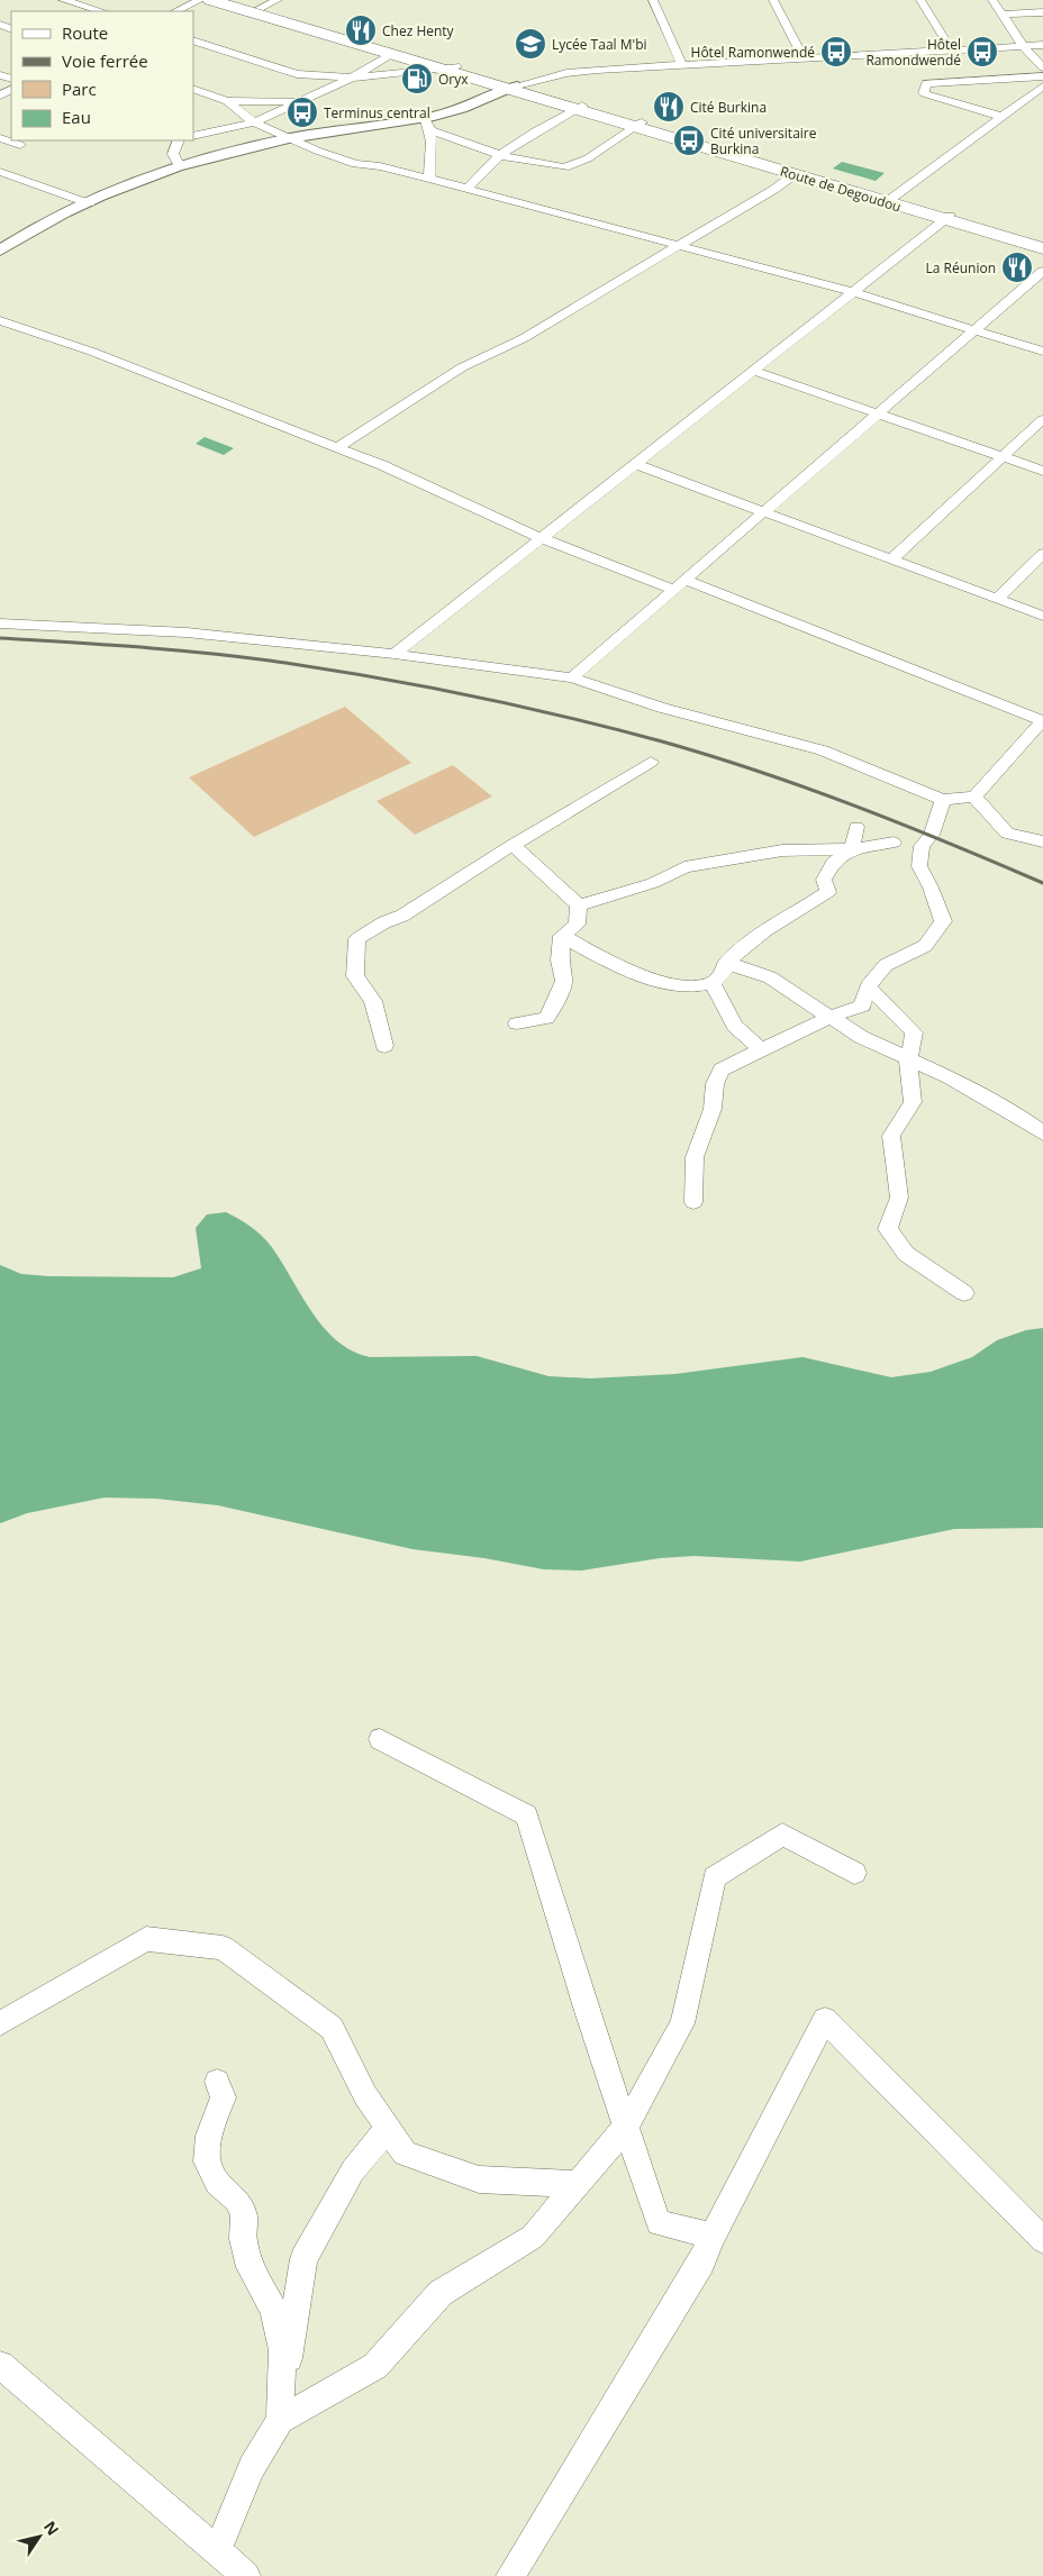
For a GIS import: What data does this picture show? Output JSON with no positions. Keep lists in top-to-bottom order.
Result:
{
  "streets": {
    "main road": ["Route de Degoudou"]
  },
  "places": {
    "restaurant": ["Chez Henty", "Cité Burkina", "La Réunion"],
    "school or university": ["Lycée Taal M'bi"],
    "bus stop": [
      "Hôtel Ramonwendé",
      "Hôtel Ramondwendé",
      "Terminus central",
      "Cité universitaire Burkina"
    ],
    "fuel station": ["Oryx"]
  },
  "legend": [
    "Route",
    "Voie ferrée",
    "Parc",
    "Eau"
  ],
  "north": "top right"
}
